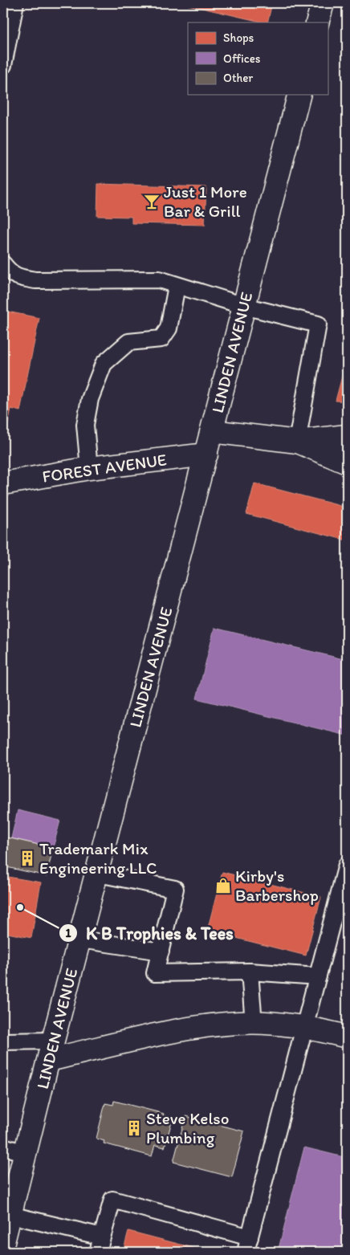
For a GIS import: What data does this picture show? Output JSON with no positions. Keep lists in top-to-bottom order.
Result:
{
  "streets": {
    "street": ["LINDEN AVENUE", "FOREST AVENUE"]
  },
  "crossings": [
    ["LINDEN AVENUE", "FOREST AVENUE"]
  ],
  "places": {
    "bar": ["Just 1 More Bar & Grill"],
    "building": ["Trademark Mix Engineering LLC", "Steve Kelso Plumbing"],
    "shop": ["Kirby's Barbershop"],
    "other": ["K B Trophies & Tees"]
  },
  "legend": ["Shops", "Offices", "Other"]
}
